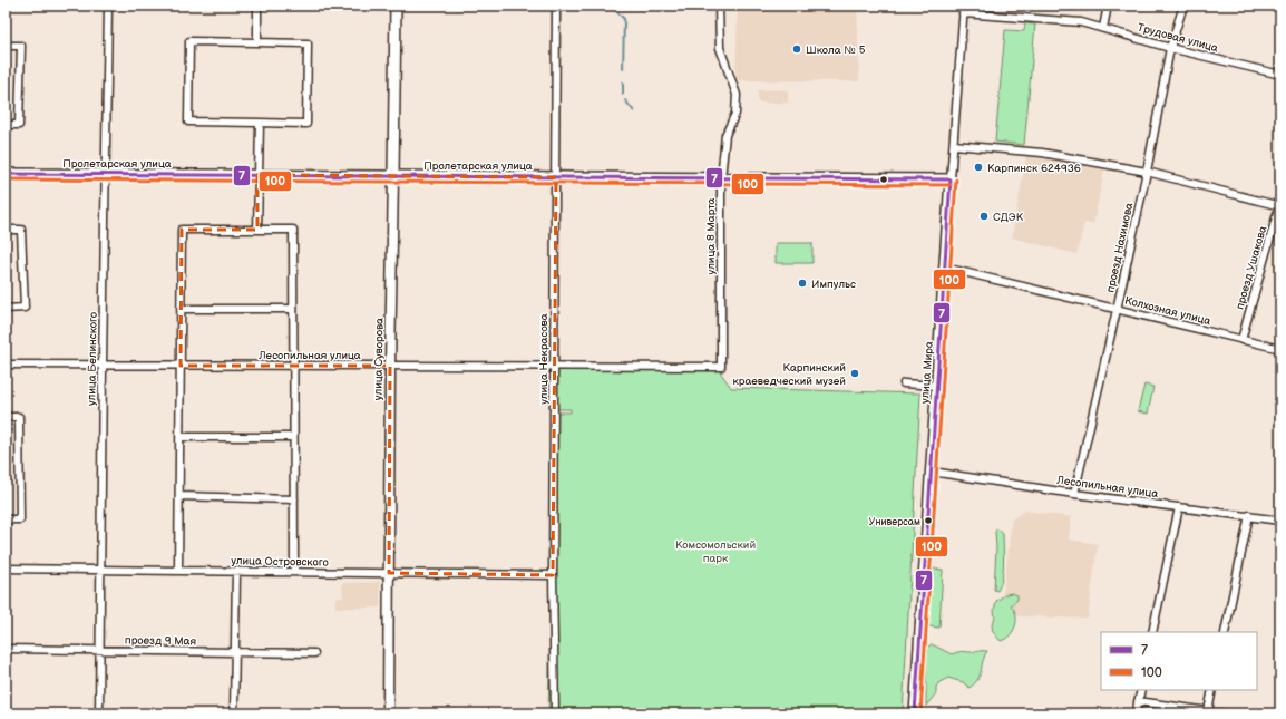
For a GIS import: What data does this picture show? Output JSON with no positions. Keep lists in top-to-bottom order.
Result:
{
  "streets": {
    "main road": ["Пролетарская улица", "улица Суворова", "улица Мира"],
    "street": [
      "Трудовая улица",
      "улица 8 Марта",
      "проезд Нахимова",
      "проезд Ушакова",
      "Колхозная улица",
      "Лесопильная улица",
      "улица Белинского",
      "улица Некрасова",
      "улица Островского",
      "проезд 9 Мая"
    ]
  },
  "crossings": [
    ["Трудовая улица", "проезд Нахимова"],
    ["Трудовая улица", "улица Мира"],
    ["Пролетарская улица", "улица 8 Марта"],
    ["Пролетарская улица", "улица Белинского"],
    ["Пролетарская улица", "улица Суворова"],
    ["Пролетарская улица", "улица Некрасова"],
    ["Пролетарская улица", "улица Мира"],
    ["улица 8 Марта", "Лесопильная улица"],
    ["проезд Нахимова", "Колхозная улица"],
    ["проезд Нахимова", "Лесопильная улица"],
    ["проезд Ушакова", "Колхозная улица"],
    ["Колхозная улица", "улица Мира"],
    ["Лесопильная улица", "улица Белинского"],
    ["Лесопильная улица", "улица Суворова"],
    ["Лесопильная улица", "улица Некрасова"],
    ["Лесопильная улица", "улица Мира"],
    ["улица Белинского", "улица Островского"],
    ["улица Белинского", "проезд 9 Мая"],
    ["улица Суворова", "улица Островского"],
    ["улица Некрасова", "улица Островского"]
  ],
  "parks": ["Комсомольский парк"],
  "places": [
    "Школа № 5",
    "Карпинск 624936",
    "СДЭК",
    "Импульс",
    "Карпинский краеведческий музей",
    "Универсам"
  ],
  "lines": ["transit line 7", "transit line 100"],
  "legend": ["7", "100"]
}
